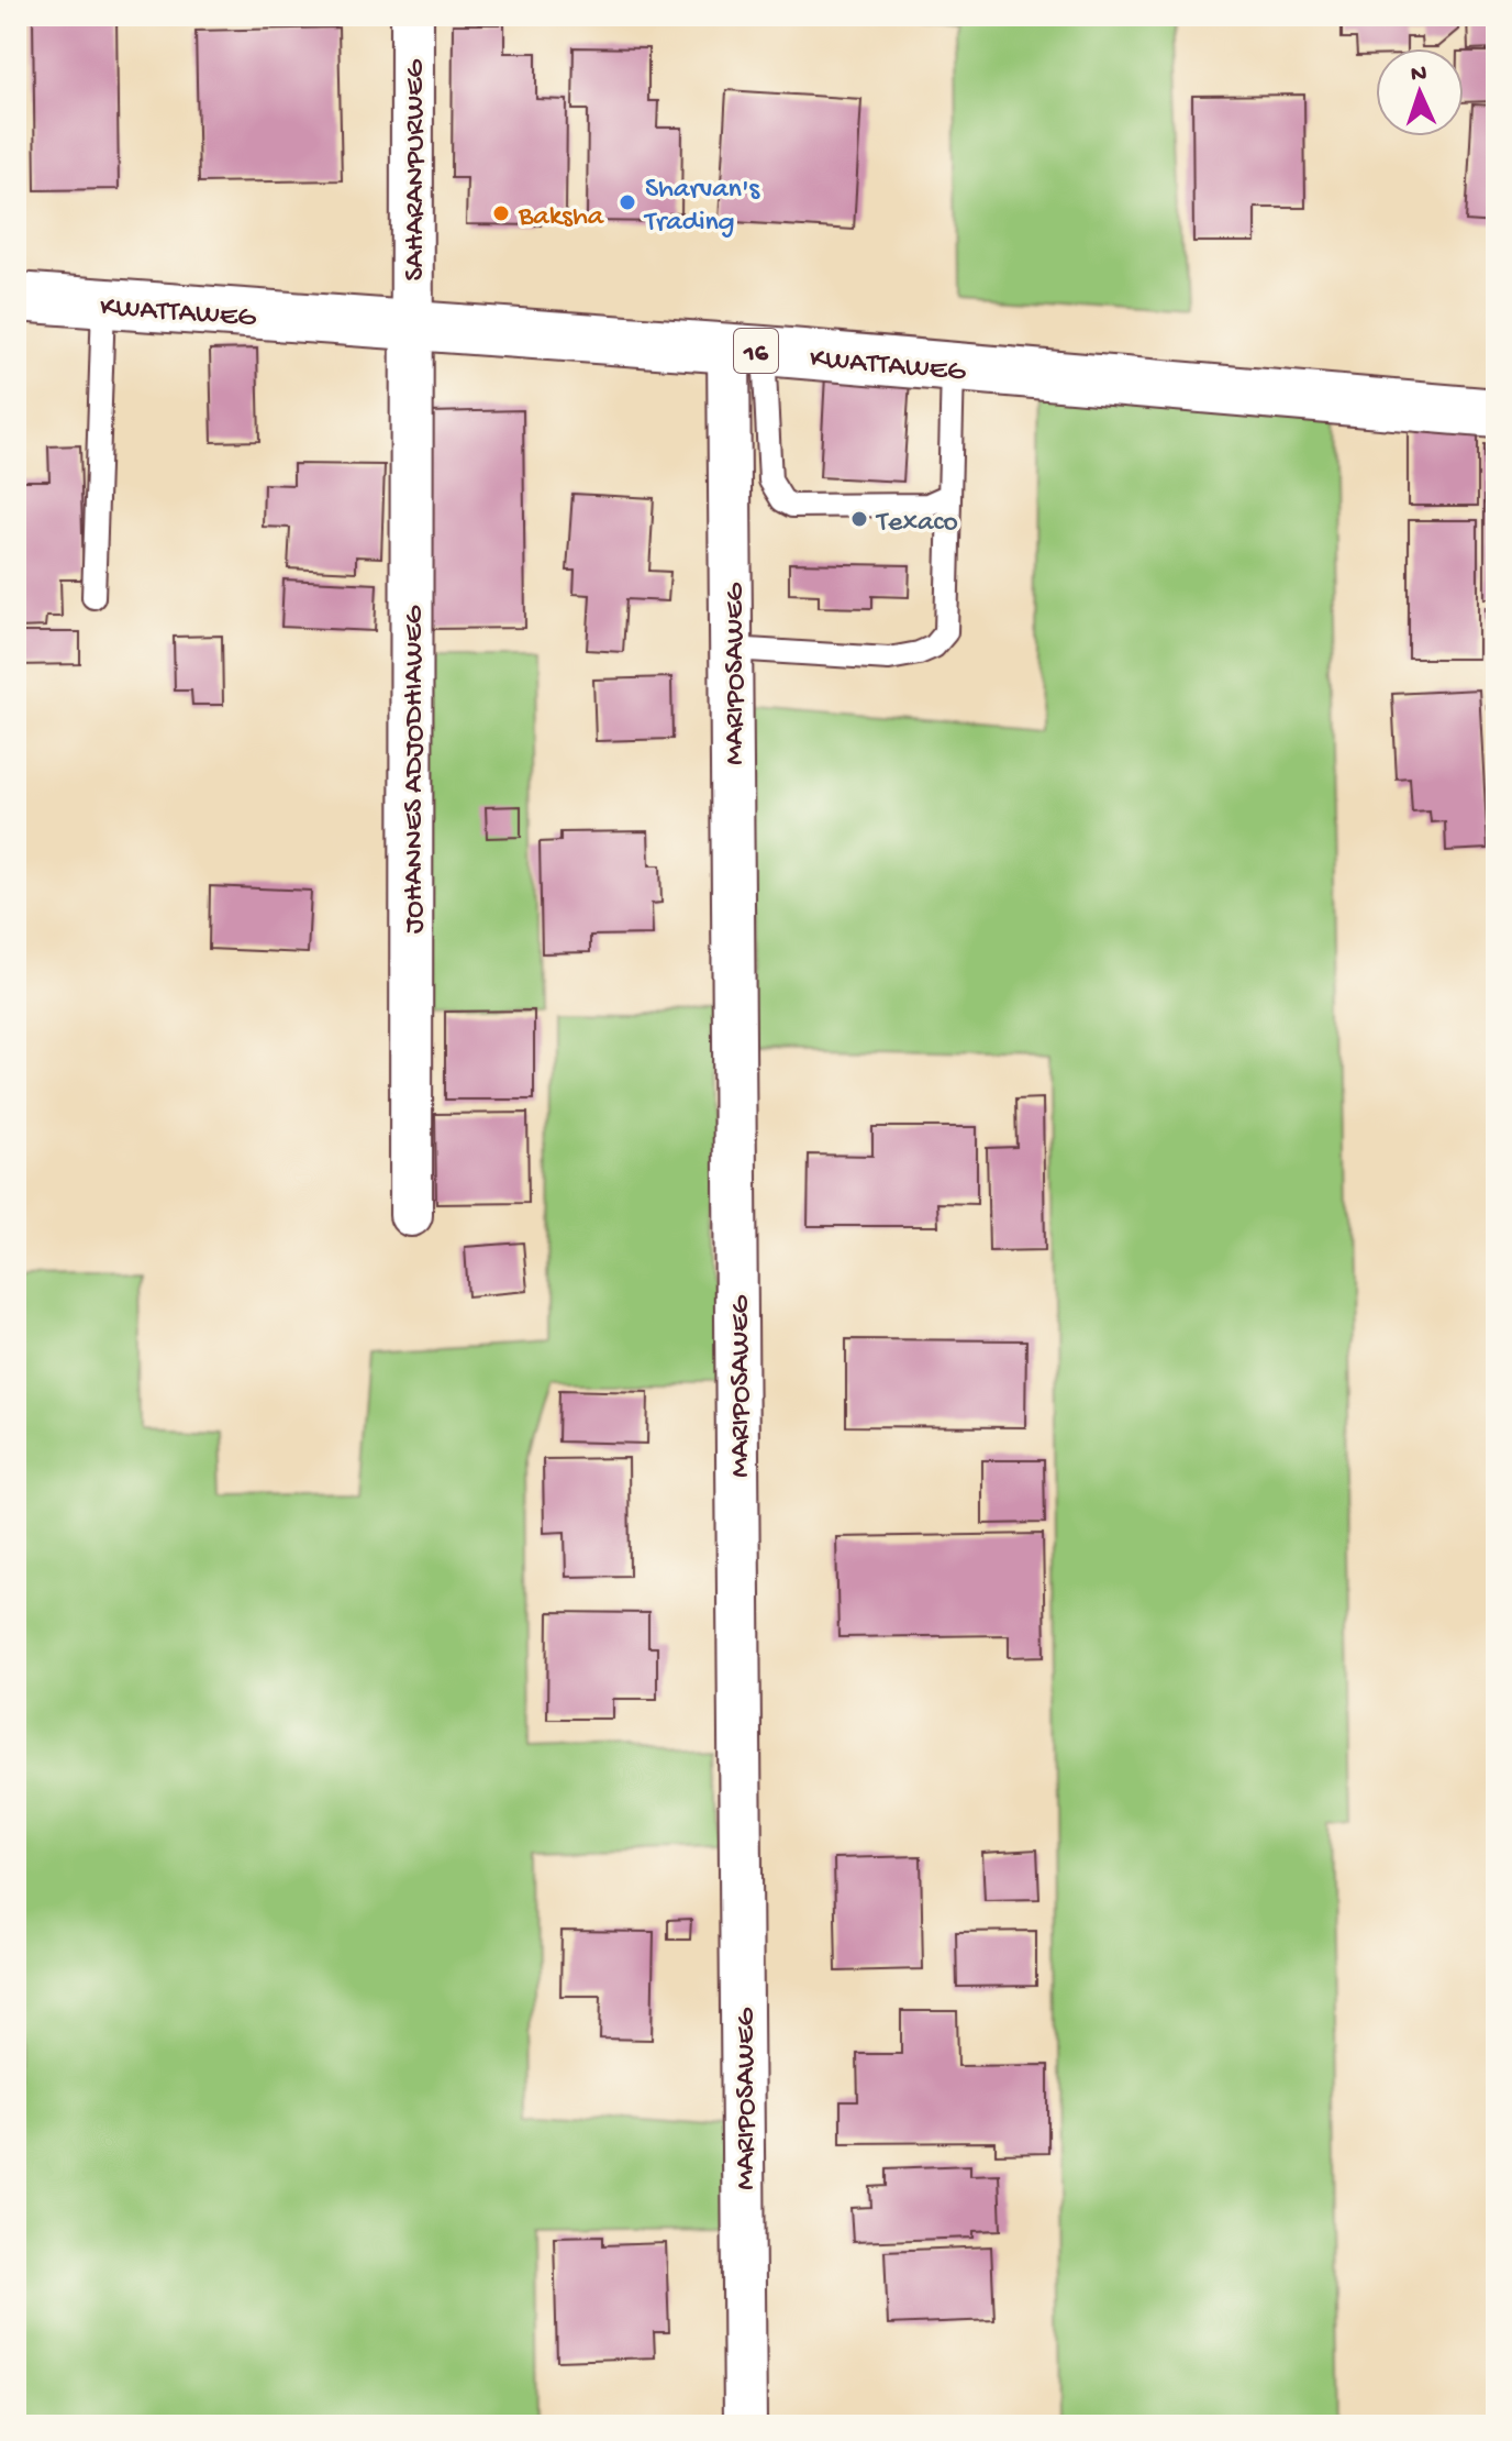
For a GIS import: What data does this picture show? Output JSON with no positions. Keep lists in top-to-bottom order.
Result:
{
  "streets": {
    "main road": ["KWATTAWEG", "16"],
    "street": ["SAHARANPURWEG", "MARIPOSAWEG", "JOHANNES ADJODHIAWEG"]
  },
  "crossings": [
    ["SAHARANPURWEG", "KWATTAWEG"],
    ["SAHARANPURWEG", "JOHANNES ADJODHIAWEG"],
    ["KWATTAWEG", "MARIPOSAWEG"],
    ["KWATTAWEG", "JOHANNES ADJODHIAWEG"]
  ],
  "places": ["Sharvan's Trading", "Baksha", "Texaco"],
  "north": "top"
}
